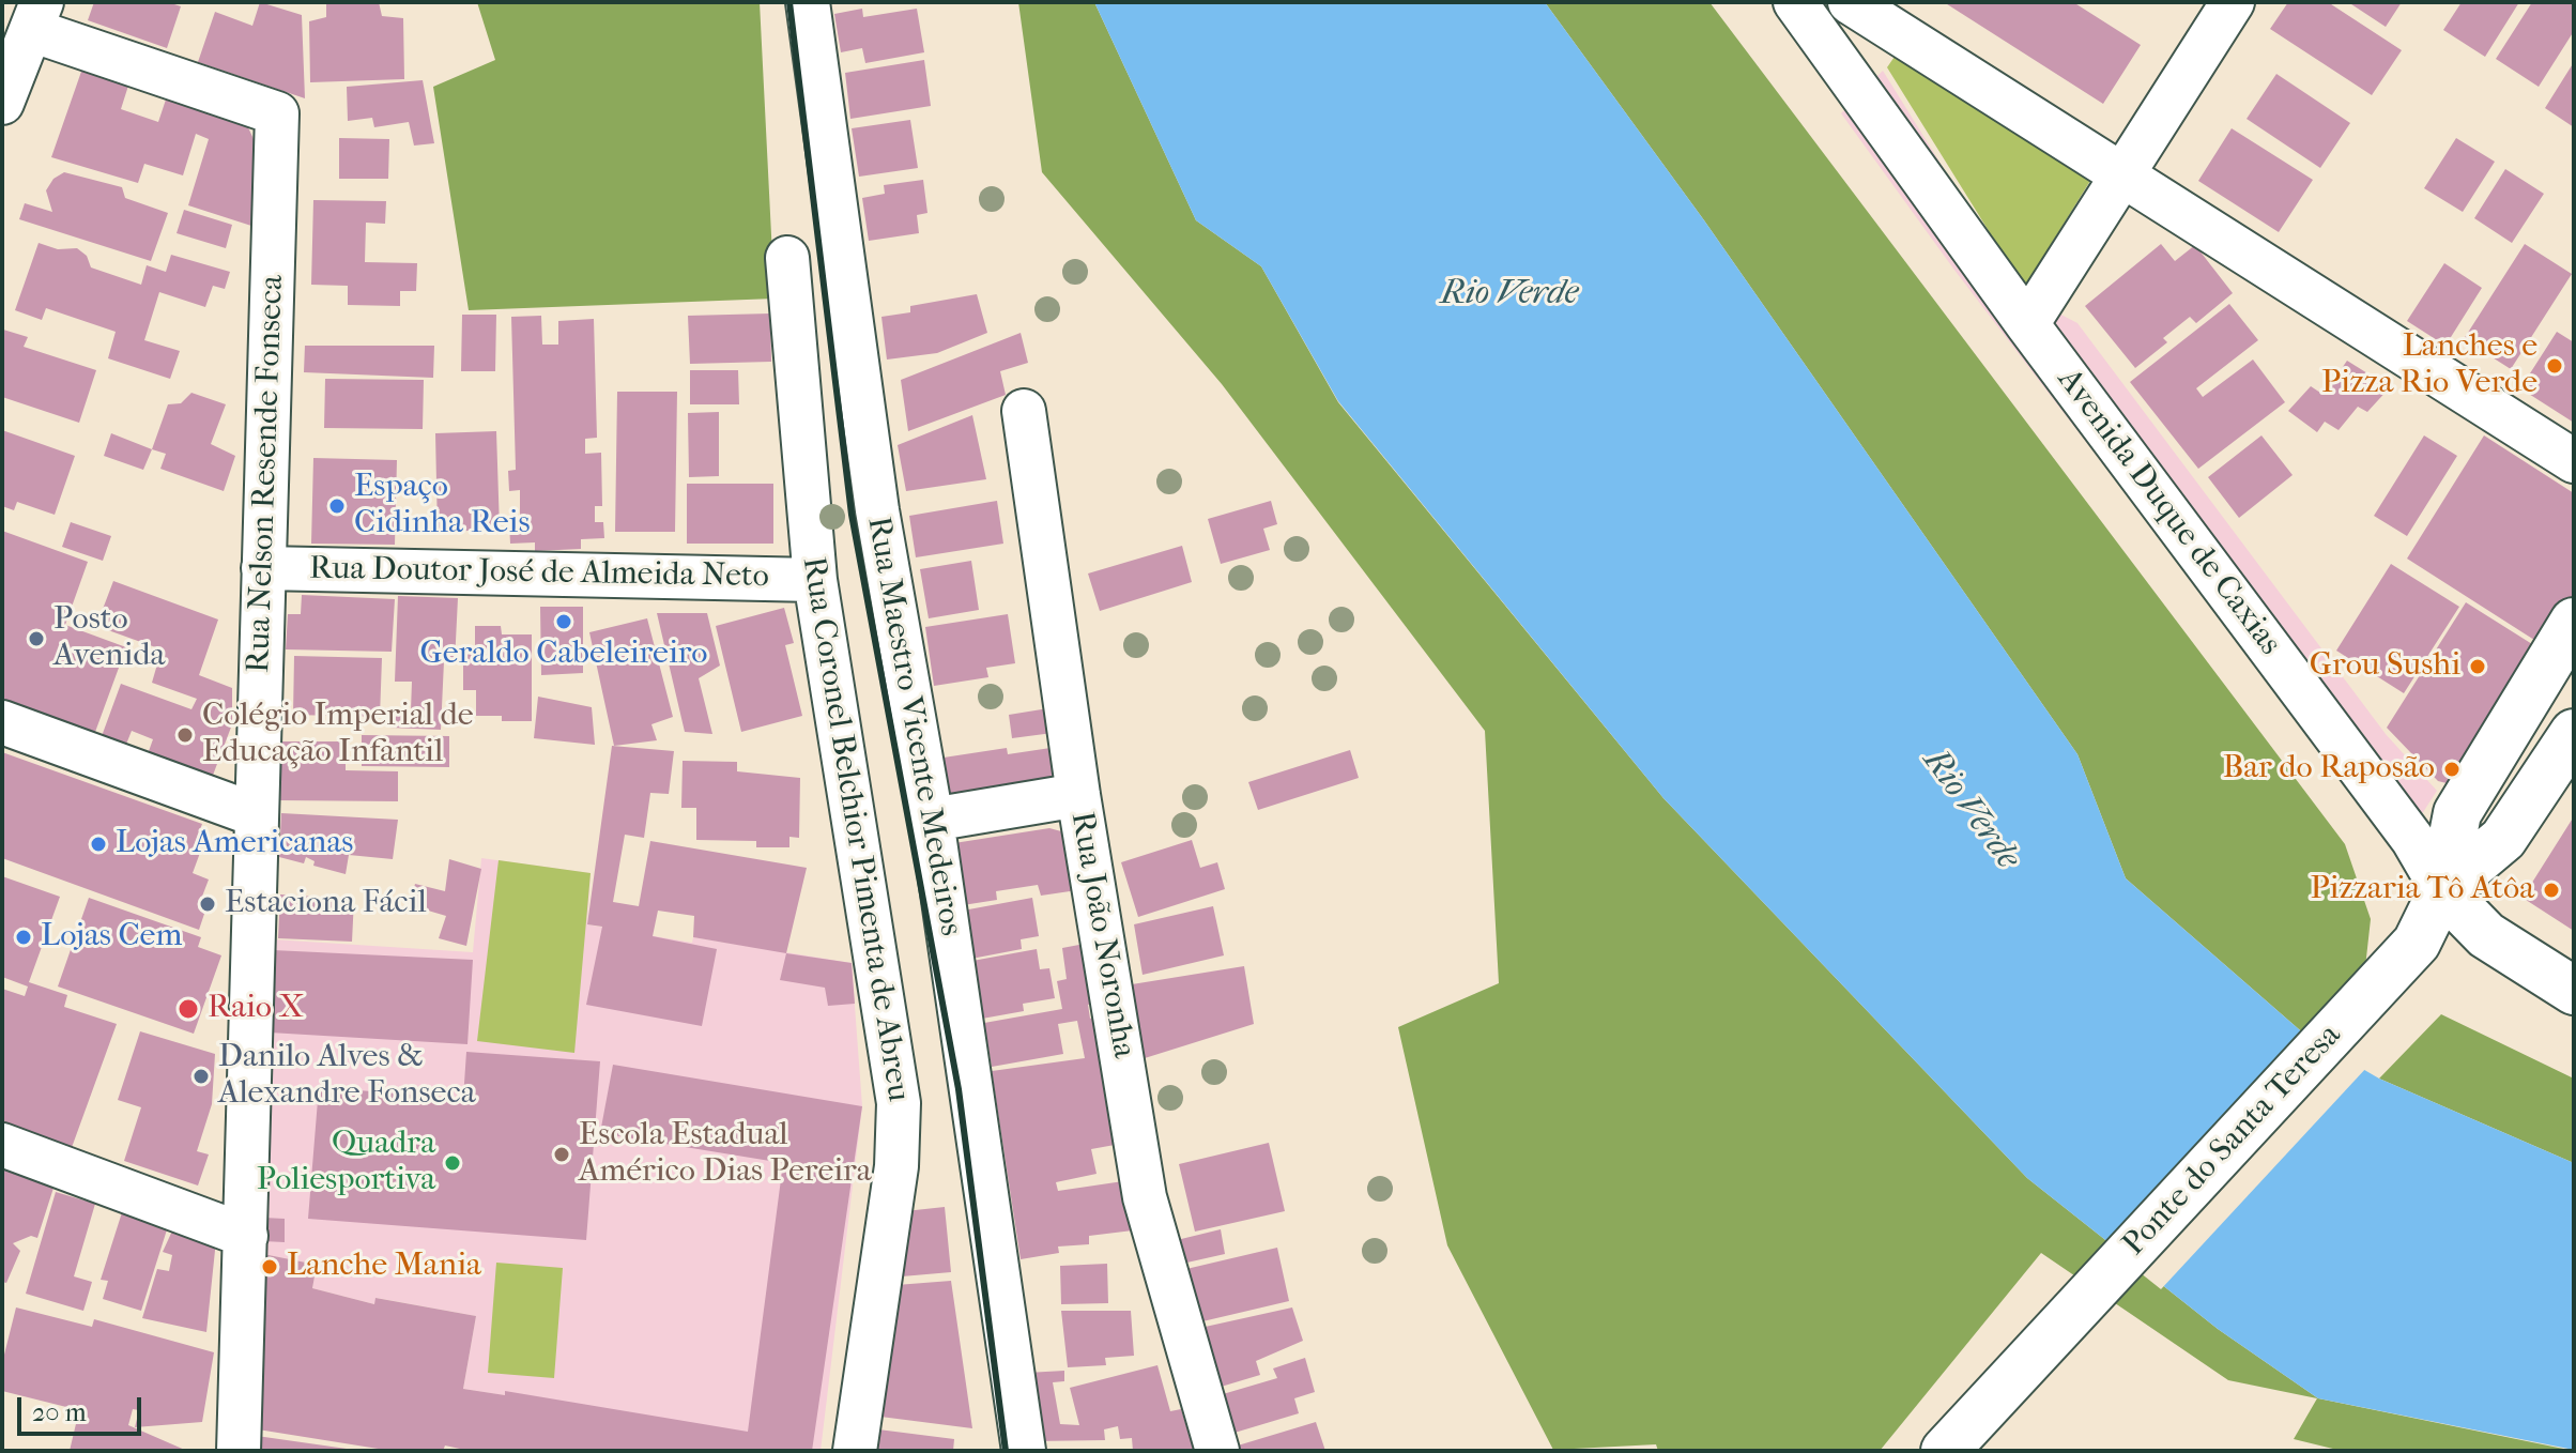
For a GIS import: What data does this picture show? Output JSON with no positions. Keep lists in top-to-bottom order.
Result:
{
  "streets": {
    "main road": ["Avenida Duque de Caxias", "Ponte do Santa Teresa"],
    "street": [
      "Rua Nelson Resende Fonseca",
      "Rua Doutor José de Almeida Neto",
      "Rua Maestro Vicente Medeiros",
      "Rua Coronel Belchior Pimenta de Abreu",
      "Rua João Noronha"
    ]
  },
  "crossings": [
    ["Rua Nelson Resende Fonseca", "Rua Doutor José de Almeida Neto"],
    ["Avenida Duque de Caxias", "Ponte do Santa Teresa"],
    ["Rua Doutor José de Almeida Neto", "Rua Coronel Belchior Pimenta de Abreu"]
  ],
  "water": ["Rio Verde"],
  "places": [
    "Lanches e Pizza Rio Verde",
    "Espaço Cidinha Reis",
    "Geraldo Cabeleireiro",
    "Posto Avenida",
    "Grou Sushi",
    "Colégio Imperial de Educação Infantil",
    "Bar do Raposão",
    "Lojas Americanas",
    "Pizzaria Tô Atôa",
    "Estaciona Fácil",
    "Lojas Cem",
    "Raio X",
    "Danilo Alves & Alexandre Fonseca",
    "Escola Estadual Américo Dias Pereira",
    "Quadra Poliesportiva",
    "Lanche Mania"
  ],
  "scale_bar": "20 m"
}
